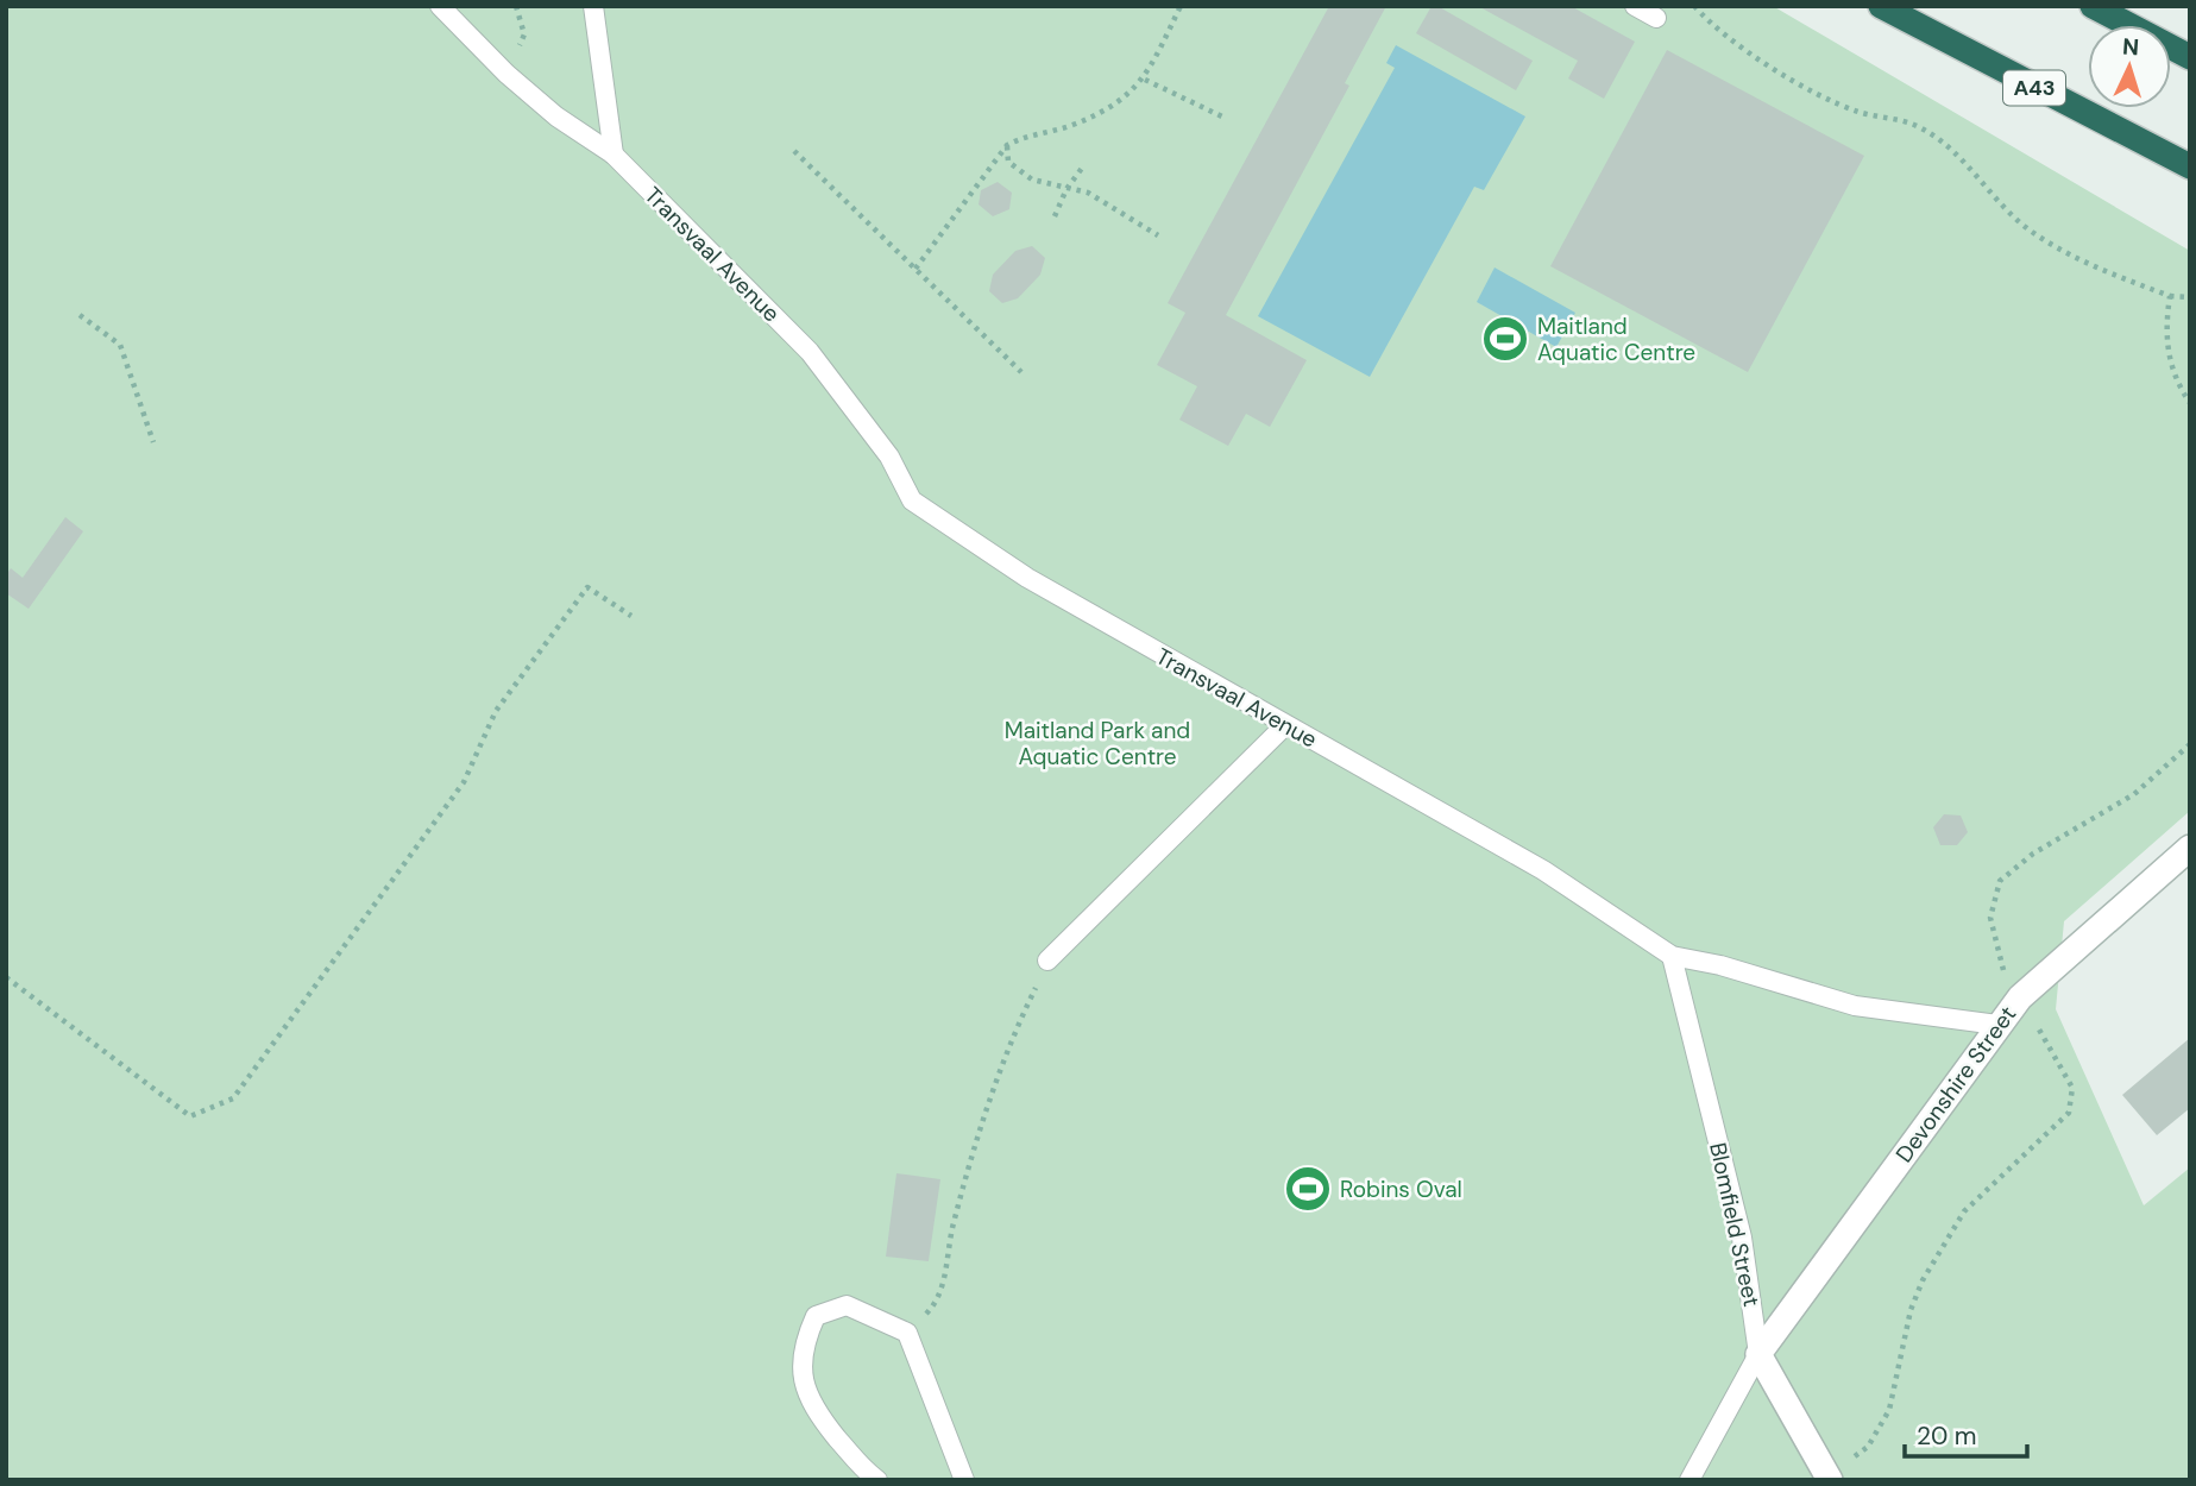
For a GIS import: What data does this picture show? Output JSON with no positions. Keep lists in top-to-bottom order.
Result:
{
  "streets": {
    "highway": ["A43"],
    "street": ["Devonshire Street", "Blomfield Street"],
    "lane": ["Transvaal Avenue"]
  },
  "crossings": [
    ["Transvaal Avenue", "Devonshire Street"],
    ["Transvaal Avenue", "Blomfield Street"],
    ["Devonshire Street", "Blomfield Street"]
  ],
  "parks": ["Maitland Park and Aquatic Centre"],
  "places": {
    "sports": ["Maitland Aquatic Centre", "Robins Oval"]
  },
  "scale_bar": "20 m",
  "north": "top"
}
